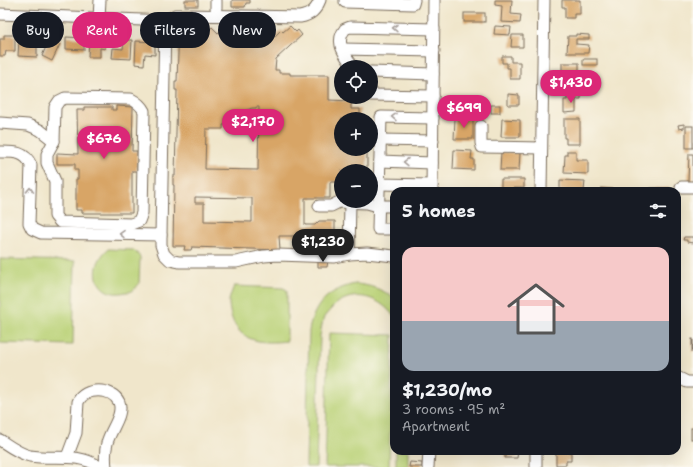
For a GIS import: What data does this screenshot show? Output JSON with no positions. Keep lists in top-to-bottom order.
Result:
{
  "page": {
    "chip": [
      "Buy",
      "Rent",
      "Filters",
      "New"
    ],
    "map_buttons": ["+", "−"],
    "price": [
      "$1,430",
      "$699",
      "$2,170",
      "$676",
      "$1,230"
    ],
    "heading": "5 homes",
    "list": [
      {
        "name": "$1,230/mo",
        "note": "3 rooms · 95 m² · Apartment"
      }
    ]
  }
}
